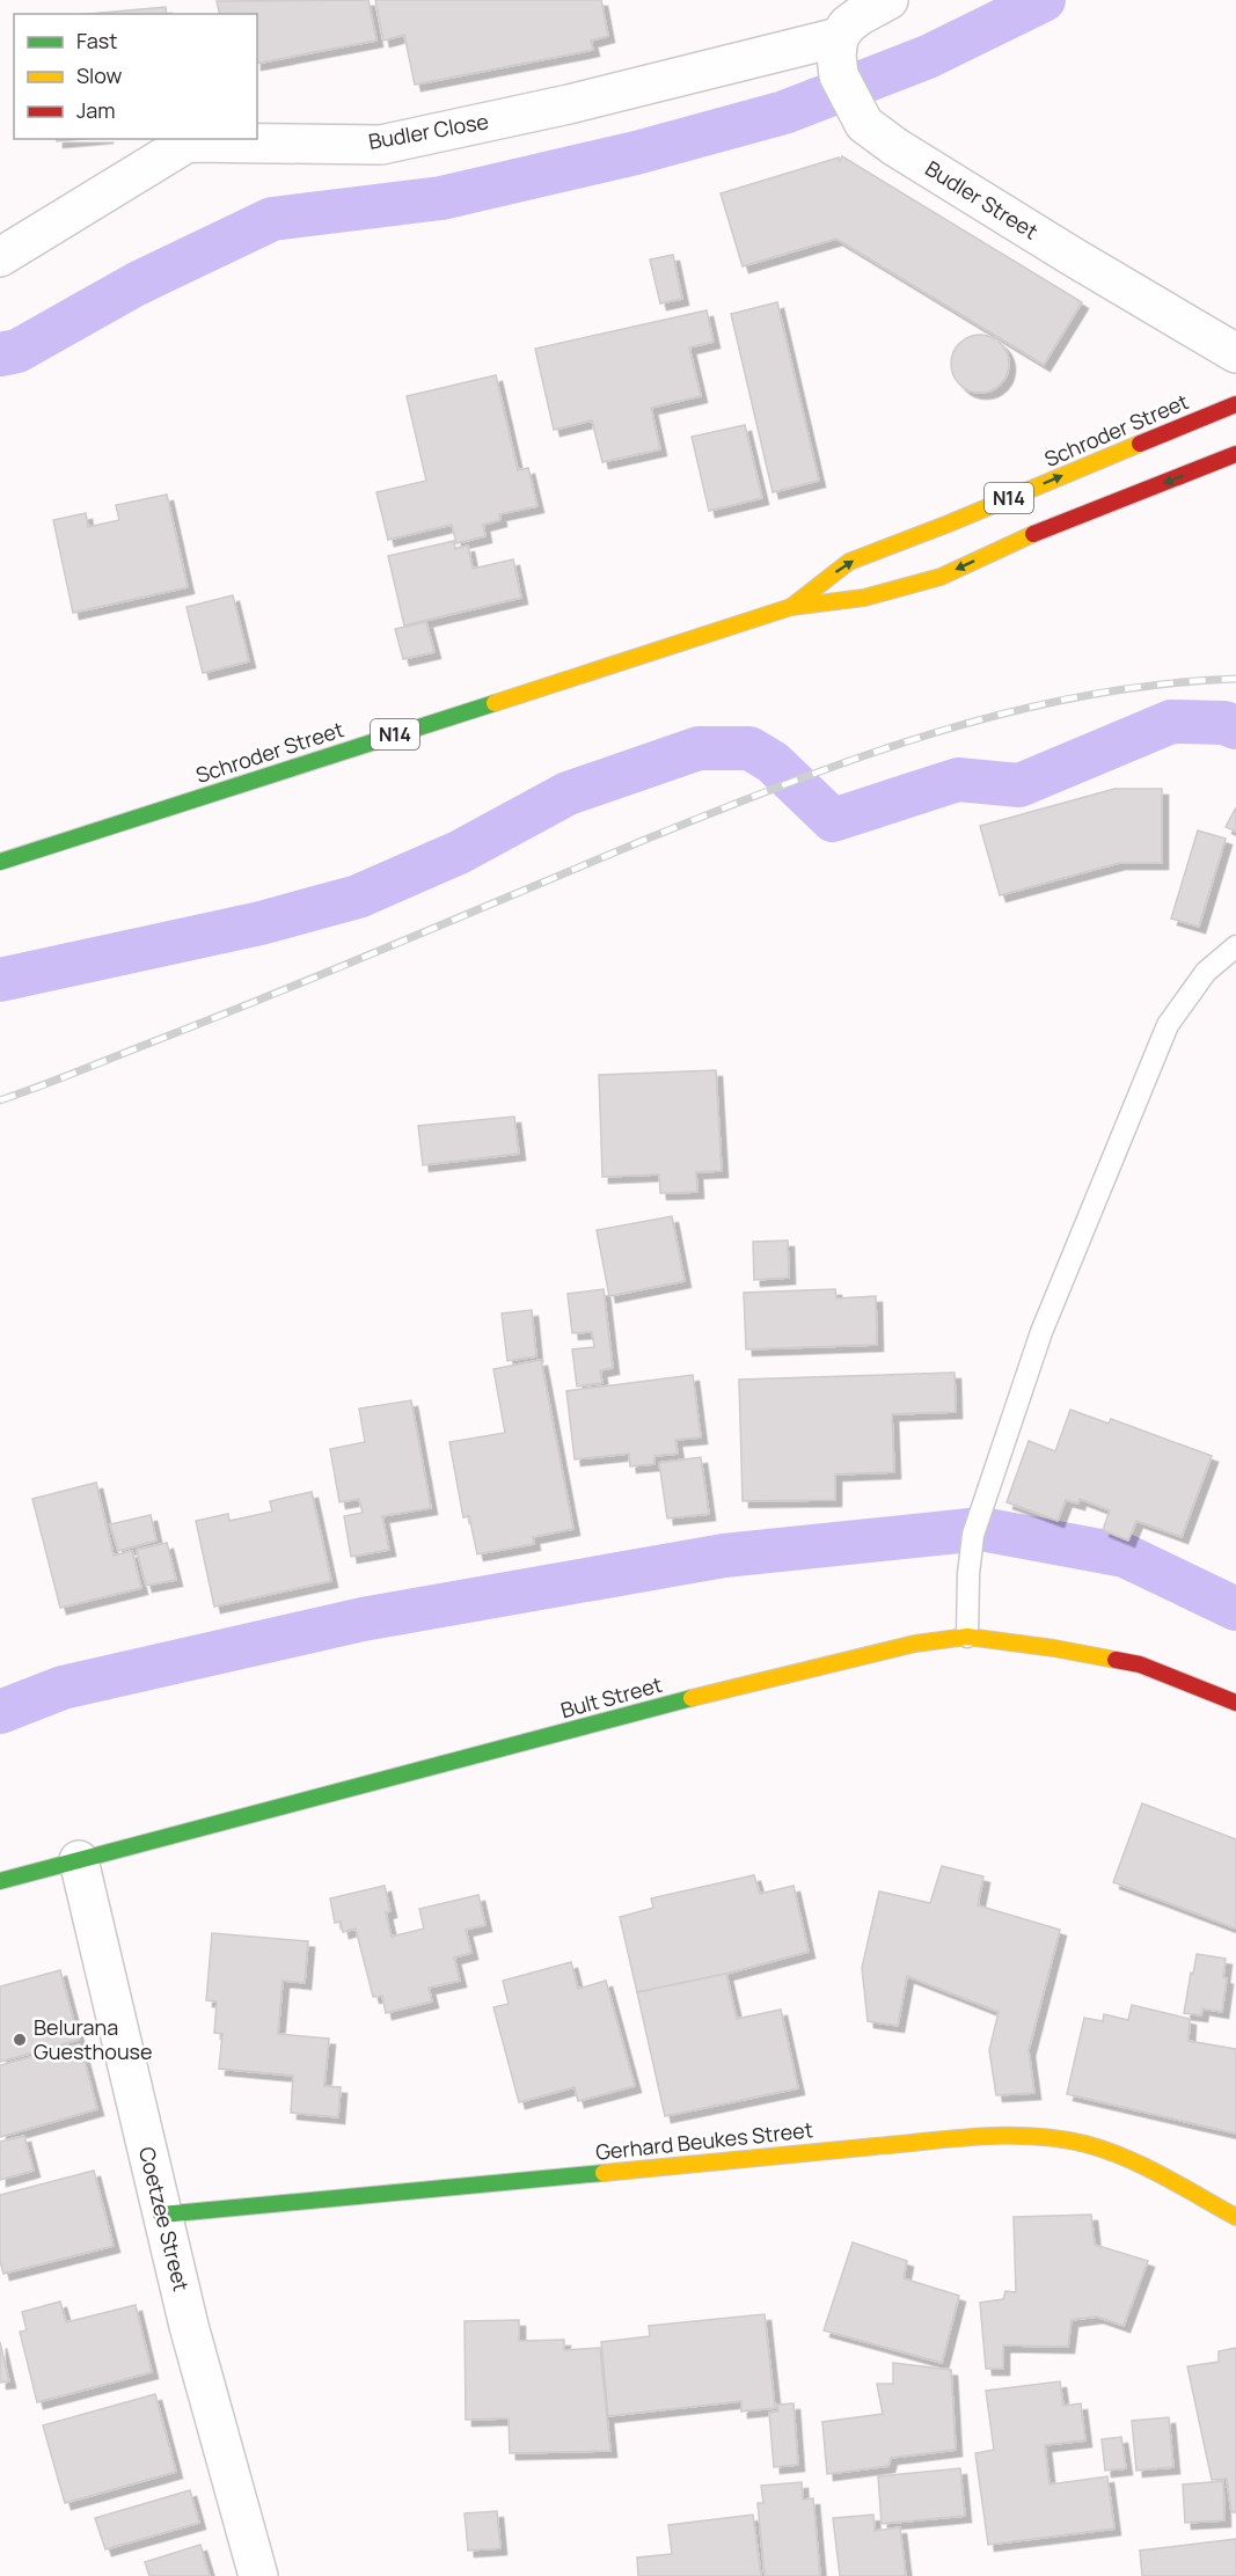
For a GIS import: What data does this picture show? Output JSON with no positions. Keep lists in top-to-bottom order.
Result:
{
  "streets": {
    "main road": [
      "Schroder Street",
      "N14",
      "Bult Street",
      "Gerhard Beukes Street"
    ],
    "street": ["Budler Close", "Budler Street", "Coetzee Street"]
  },
  "crossings": [
    ["Budler Close", "Budler Street"],
    ["Bult Street", "Coetzee Street"],
    ["Gerhard Beukes Street", "Coetzee Street"]
  ],
  "places": ["Belurana Guesthouse"],
  "legend": ["Fast", "Slow", "Jam"]
}
